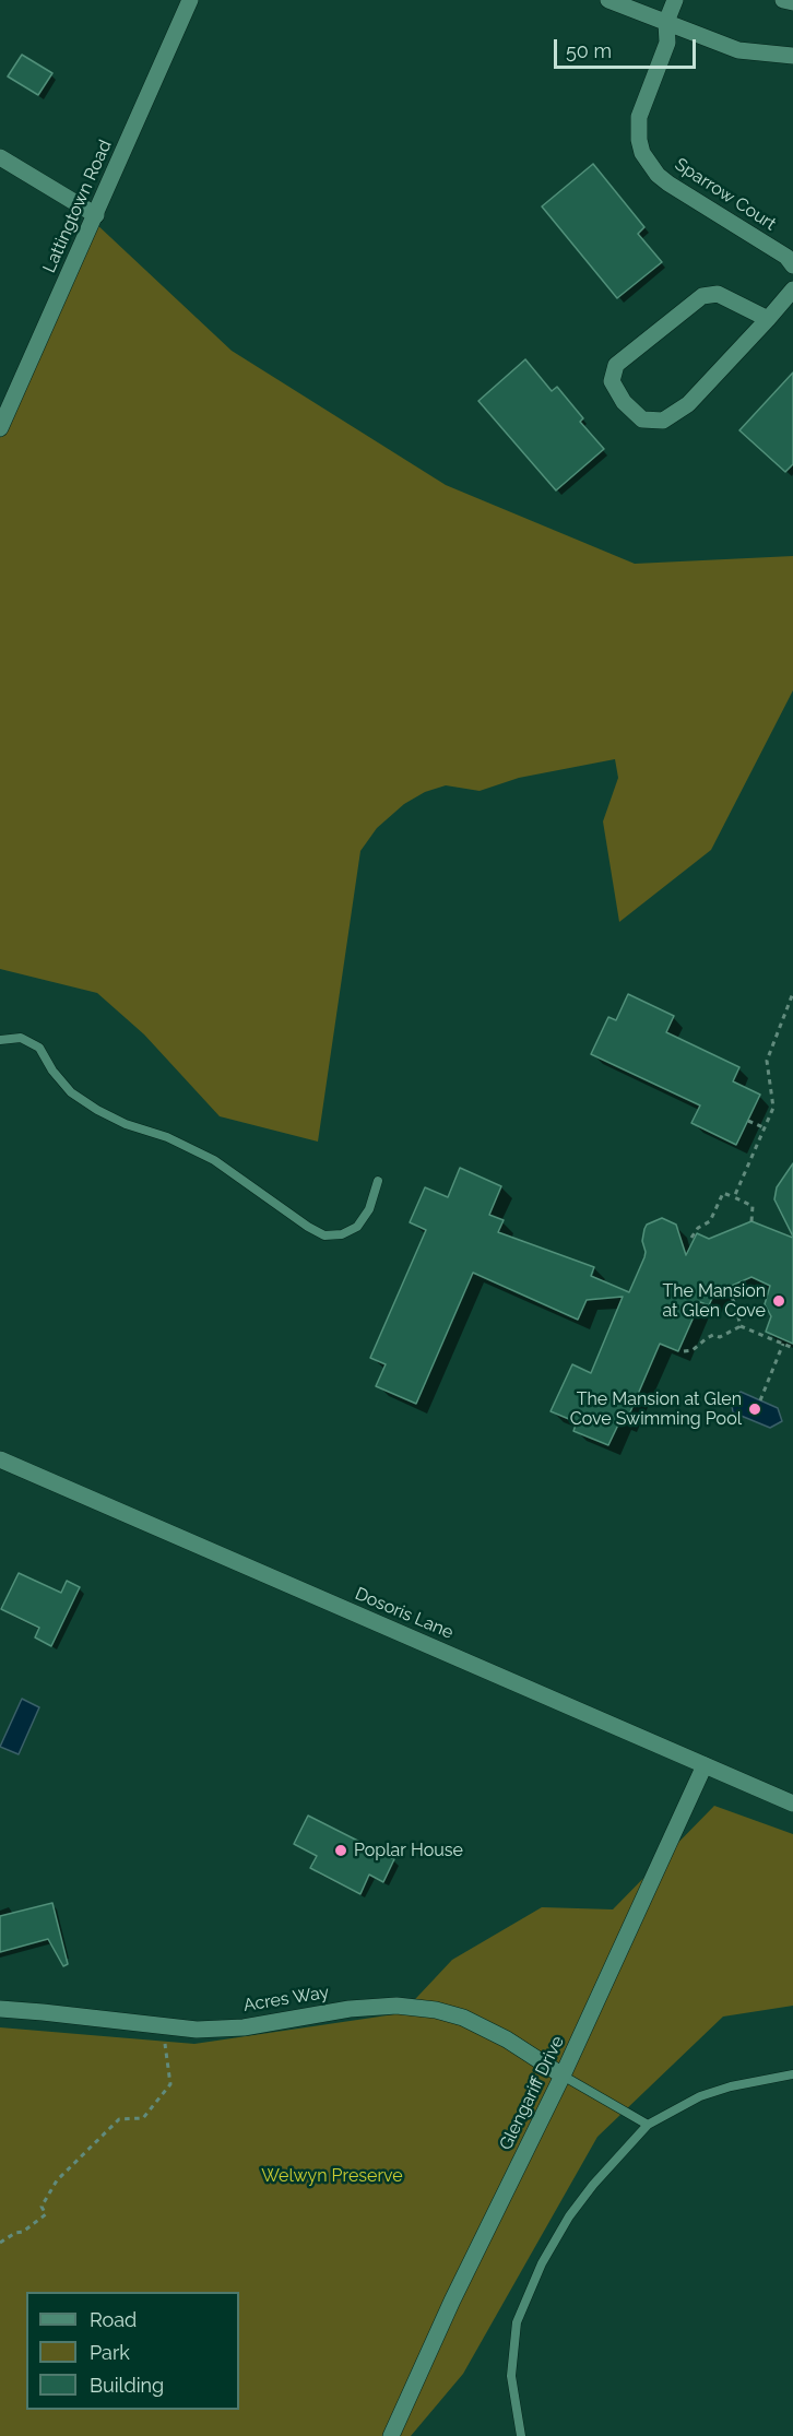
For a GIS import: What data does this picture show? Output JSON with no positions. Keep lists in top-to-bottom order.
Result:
{
  "streets": {
    "street": [
      "Sparrow Court",
      "Lattingtown Road",
      "Dosoris Lane",
      "Acres Way",
      "Glengariff Drive"
    ]
  },
  "crossings": [
    ["Dosoris Lane", "Glengariff Drive"],
    ["Acres Way", "Glengariff Drive"]
  ],
  "parks": ["Welwyn Preserve"],
  "places": ["The Mansion at Glen Cove", "The Mansion at Glen Cove Swimming Pool", "Poplar House"],
  "legend": ["Road", "Park", "Building"],
  "scale_bar": "50 m"
}
